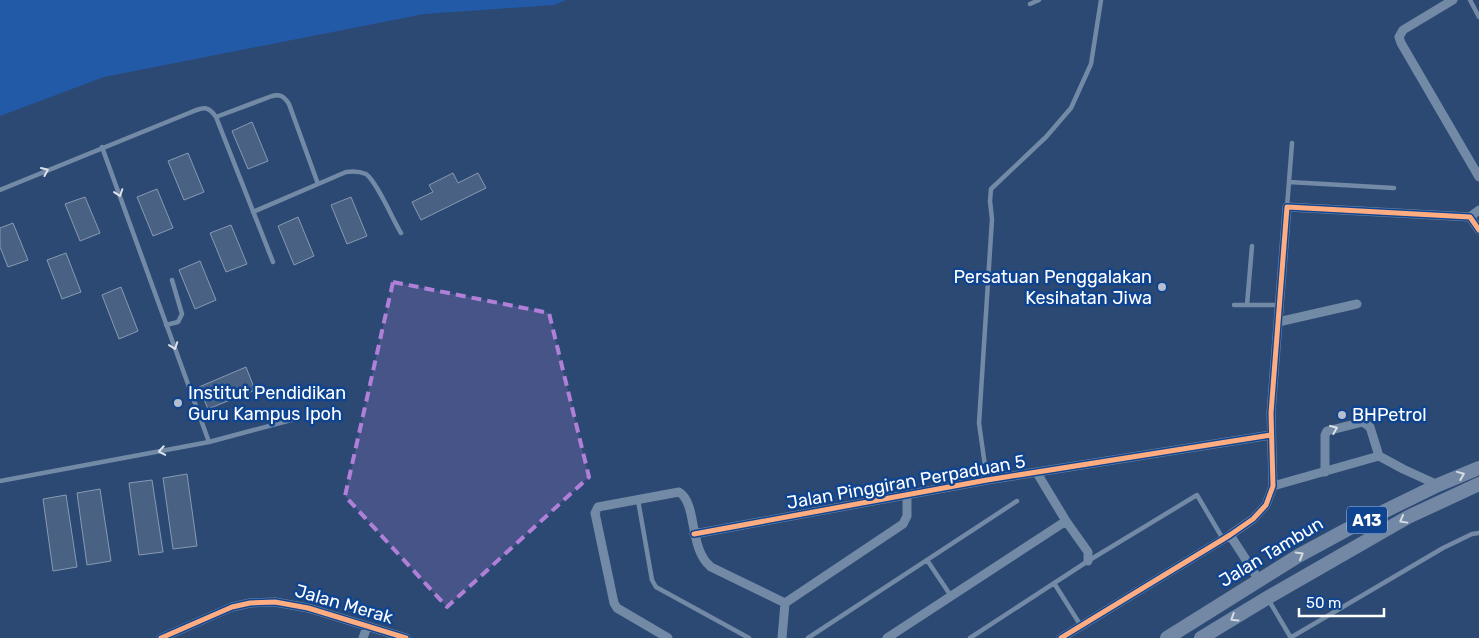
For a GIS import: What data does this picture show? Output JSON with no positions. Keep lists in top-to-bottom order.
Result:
{
  "streets": {
    "main road": ["A13", "Jalan Tambun"],
    "street": ["Jalan Pinggiran Perpaduan 5", "Jalan Merak"]
  },
  "places": ["Persatuan Penggalakan Kesihatan Jiwa", "Institut Pendidikan Guru Kampus Ipoh", "BHPetrol"],
  "scale_bar": "50 m"
}
